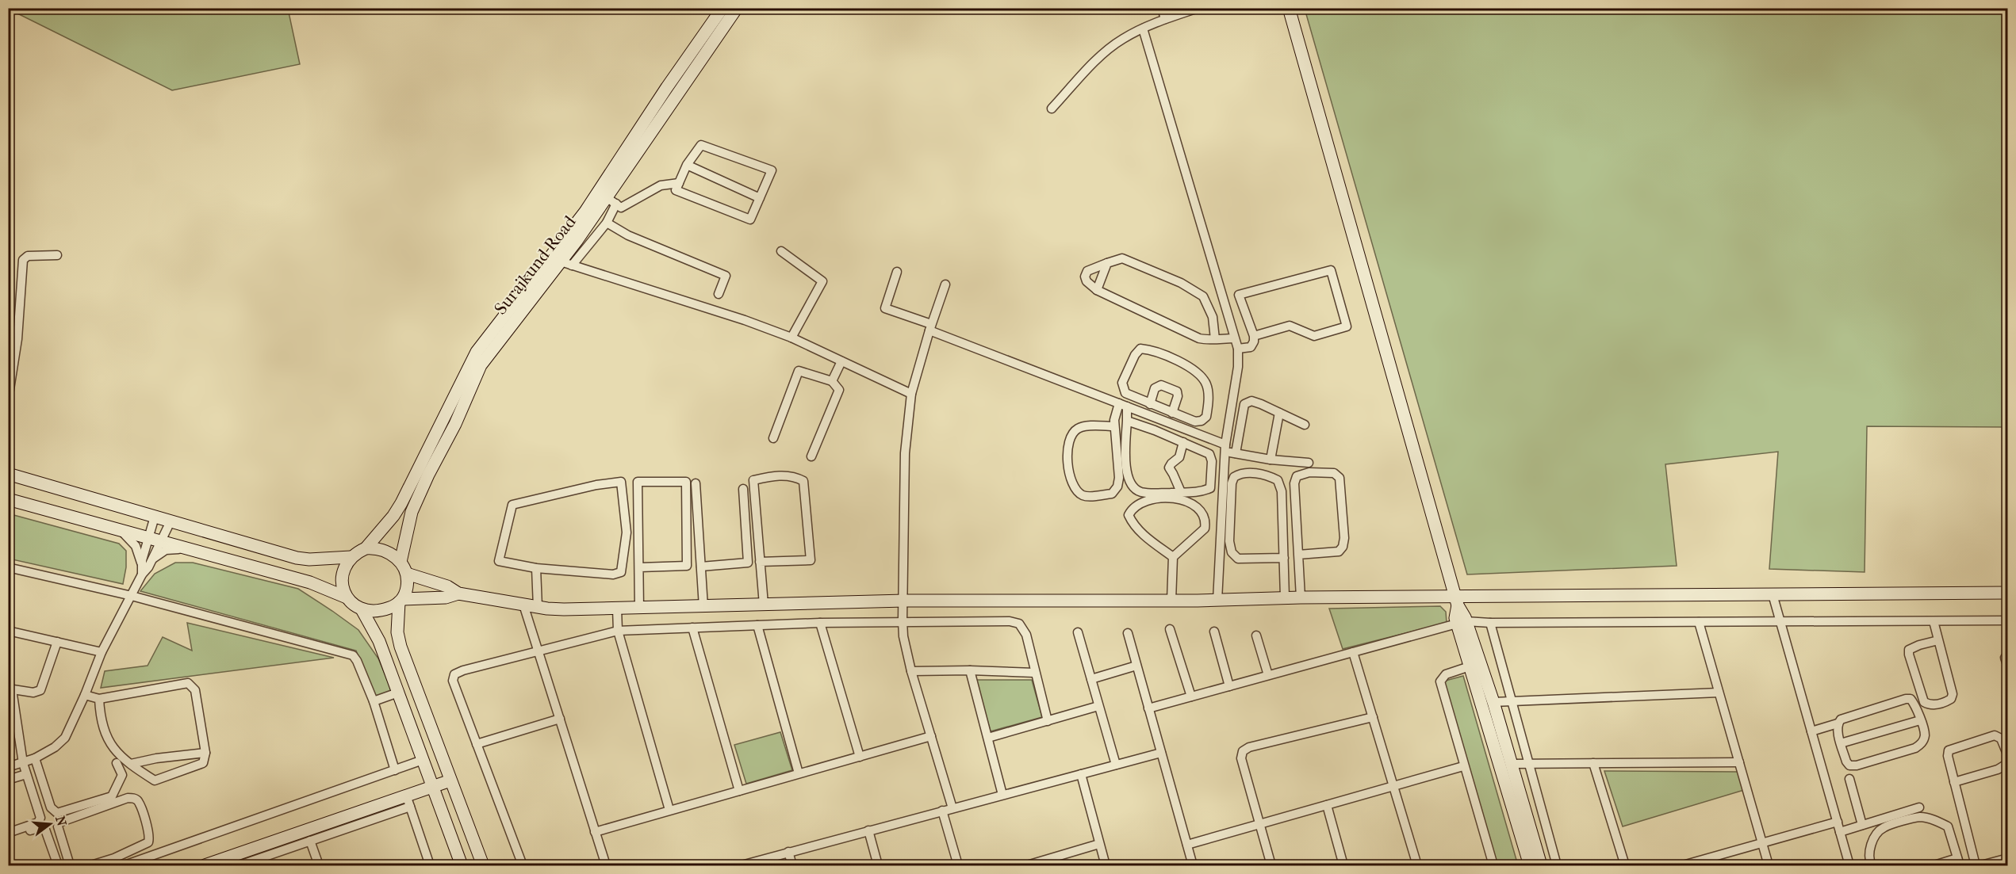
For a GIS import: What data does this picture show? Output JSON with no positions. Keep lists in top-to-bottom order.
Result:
{
  "streets": {
    "street": ["Surajkund Road"]
  },
  "north": "right"
}
